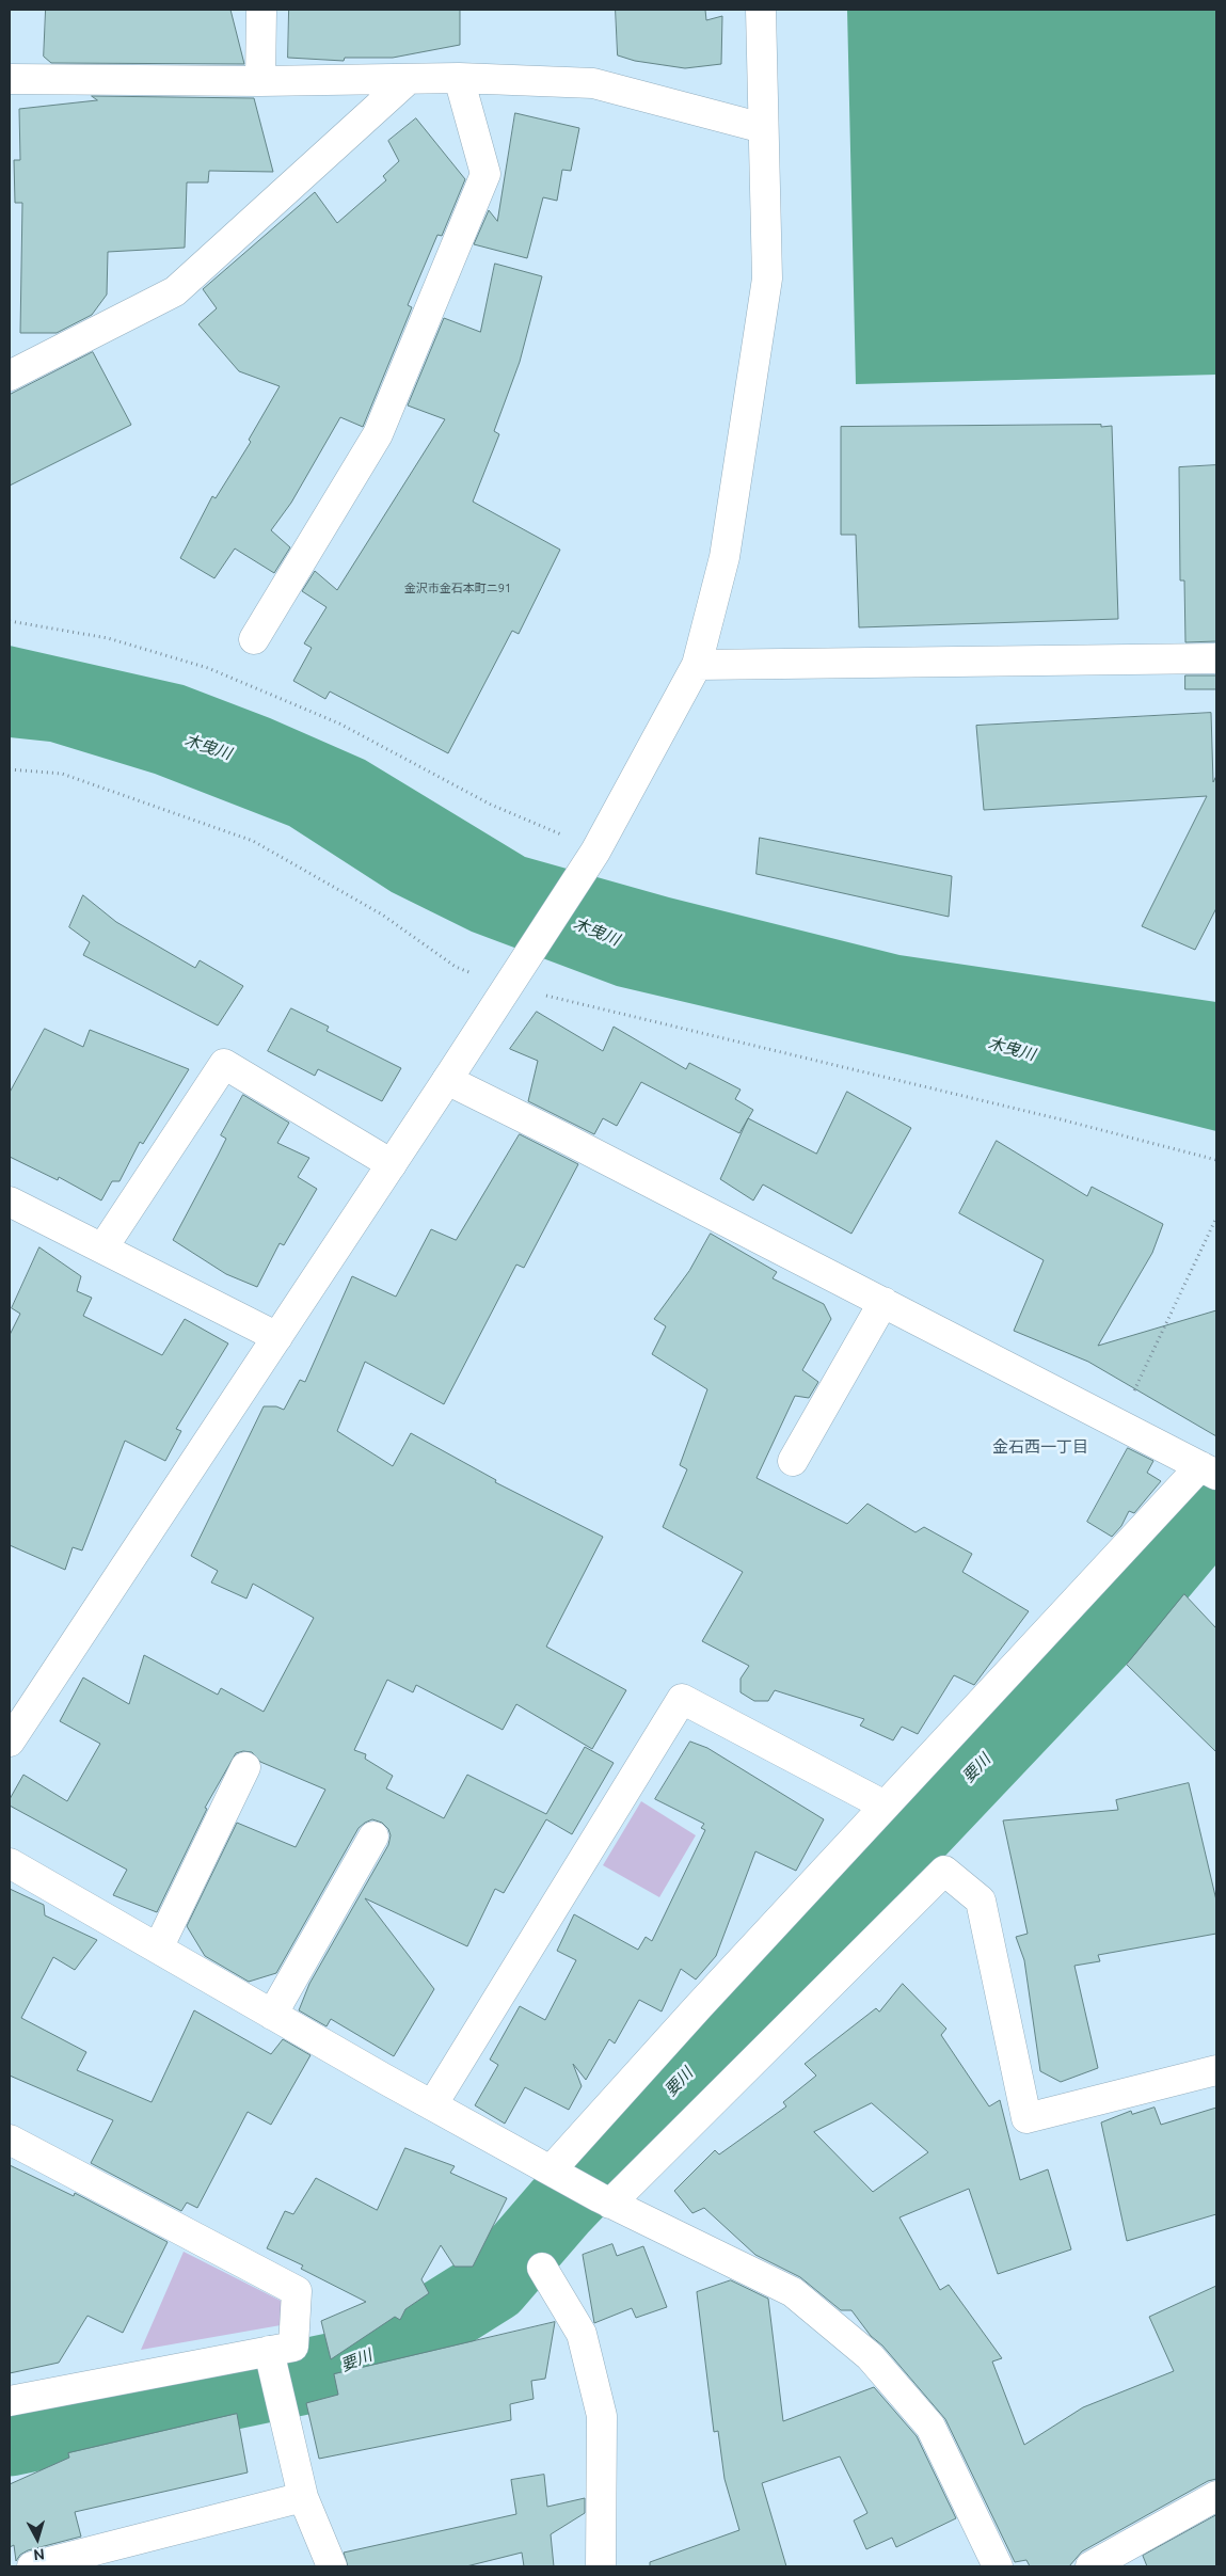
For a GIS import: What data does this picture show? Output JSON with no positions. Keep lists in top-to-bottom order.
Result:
{
  "districts": ["金石西一丁目"],
  "water": ["木曳川", "要川"],
  "house_numbers": ["金沢市金石本町ニ91"],
  "north": "bottom"
}
